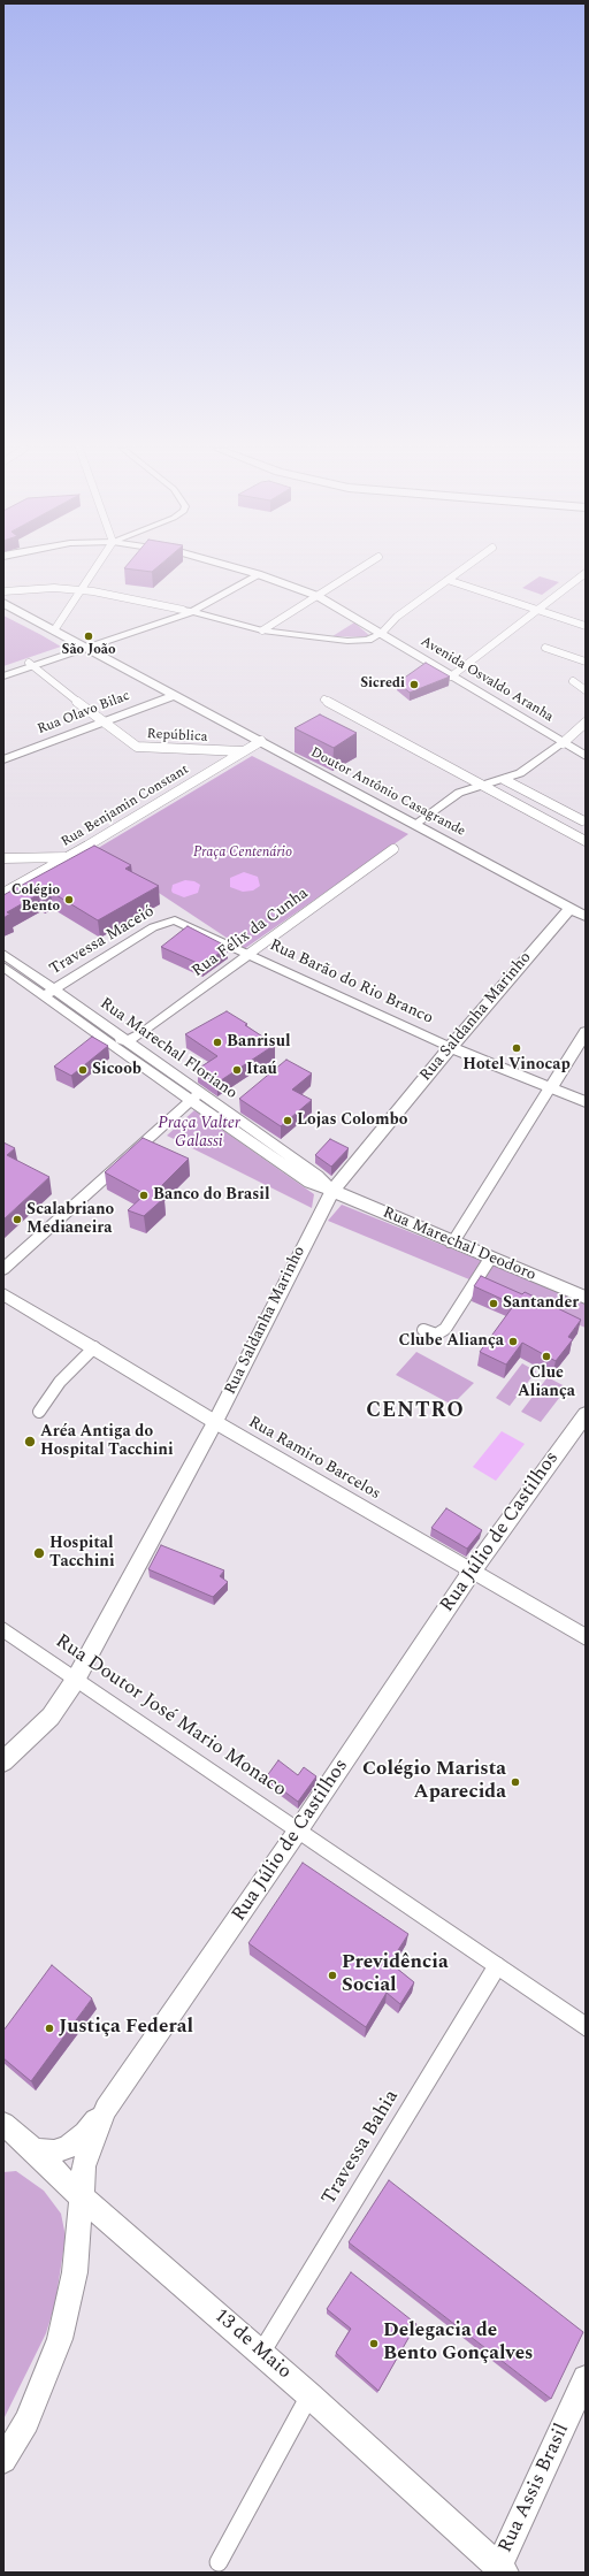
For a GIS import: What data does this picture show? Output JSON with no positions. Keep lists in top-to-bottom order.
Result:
{
  "streets": {
    "main road": [
      "Avenida Osvaldo Aranha",
      "Rua Olavo Bilac",
      "Doutor Antônio Casagrande",
      "Rua Barão do Rio Branco",
      "Rua Saldanha Marinho",
      "Rua Marechal Deodoro",
      "Rua Júlio de Castilhos",
      "13 de Maio",
      "Rua Assis Brasil"
    ],
    "street": [
      "República",
      "Rua Benjamin Constant",
      "Rua Félix da Cunha",
      "Travessa Maceió",
      "Rua Marechal Floriano",
      "Rua Ramiro Barcelos",
      "Rua Doutor José Mario Monaco",
      "Travessa Bahia"
    ]
  },
  "crossings": [
    ["Rua Olavo Bilac", "República"],
    ["Rua Olavo Bilac", "Doutor Antônio Casagrande"],
    ["República", "Rua Benjamin Constant"],
    ["Doutor Antônio Casagrande", "Rua Benjamin Constant"],
    ["Doutor Antônio Casagrande", "Rua Saldanha Marinho"],
    ["Rua Félix da Cunha", "Rua Barão do Rio Branco"],
    ["Rua Félix da Cunha", "Rua Marechal Floriano"],
    ["Travessa Maceió", "Rua Barão do Rio Branco"],
    ["Travessa Maceió", "Rua Marechal Floriano"],
    ["Rua Barão do Rio Branco", "Rua Saldanha Marinho"],
    ["Rua Saldanha Marinho", "Rua Marechal Floriano"],
    ["Rua Saldanha Marinho", "Rua Marechal Deodoro"],
    ["Rua Saldanha Marinho", "Rua Ramiro Barcelos"],
    ["Rua Saldanha Marinho", "Rua Doutor José Mario Monaco"],
    ["Rua Marechal Floriano", "Rua Marechal Deodoro"],
    ["Rua Ramiro Barcelos", "Rua Júlio de Castilhos"],
    ["Rua Júlio de Castilhos", "Rua Doutor José Mario Monaco"],
    ["Rua Júlio de Castilhos", "13 de Maio"],
    ["Rua Doutor José Mario Monaco", "Travessa Bahia"],
    ["Travessa Bahia", "13 de Maio"],
    ["13 de Maio", "Rua Assis Brasil"]
  ],
  "districts": ["CENTRO"],
  "parks": ["Praça Centenário", "Praça Valter Galassi"],
  "places": [
    "São João",
    "Sicredi",
    "Colégio Bento",
    "Banrisul",
    "Hotel Vinocap",
    "Sicoob",
    "Itaú",
    "Lojas Colombo",
    "Banco do Brasil",
    "Scalabriano Medianeira",
    "Santander",
    "Clube Aliança",
    "Clue Aliança",
    "Aréa Antiga do Hospital Tacchini",
    "Hospital Tacchini",
    "Colégio Marista Aparecida",
    "Previdência Social",
    "Justiça Federal",
    "Delegacia de Bento Gonçalves"
  ]
}
